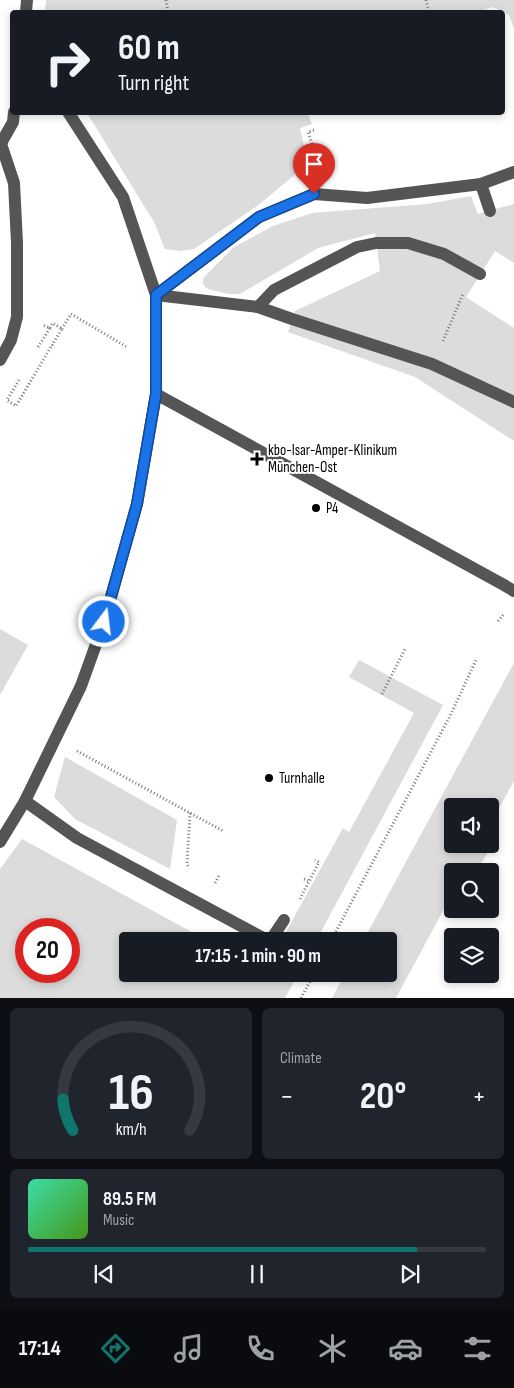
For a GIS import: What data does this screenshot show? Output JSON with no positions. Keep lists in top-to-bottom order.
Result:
{
  "places": {
    "health": ["kbo-Isar-Amper-Klinikum München-Ost"],
    "other": ["P4", "Turnhalle"]
  },
  "page": {
    "turn": ["60 m", "Turn right"],
    "limit": "20",
    "trip": "17:15 · 1 min · 90 m",
    "tile": "Climate",
    "heat": ["−", "20°", "+"],
    "song": ["89.5 FM", "Music"],
    "tabs": "17:14",
    "gauge": ["16", "km/h"]
  }
}
